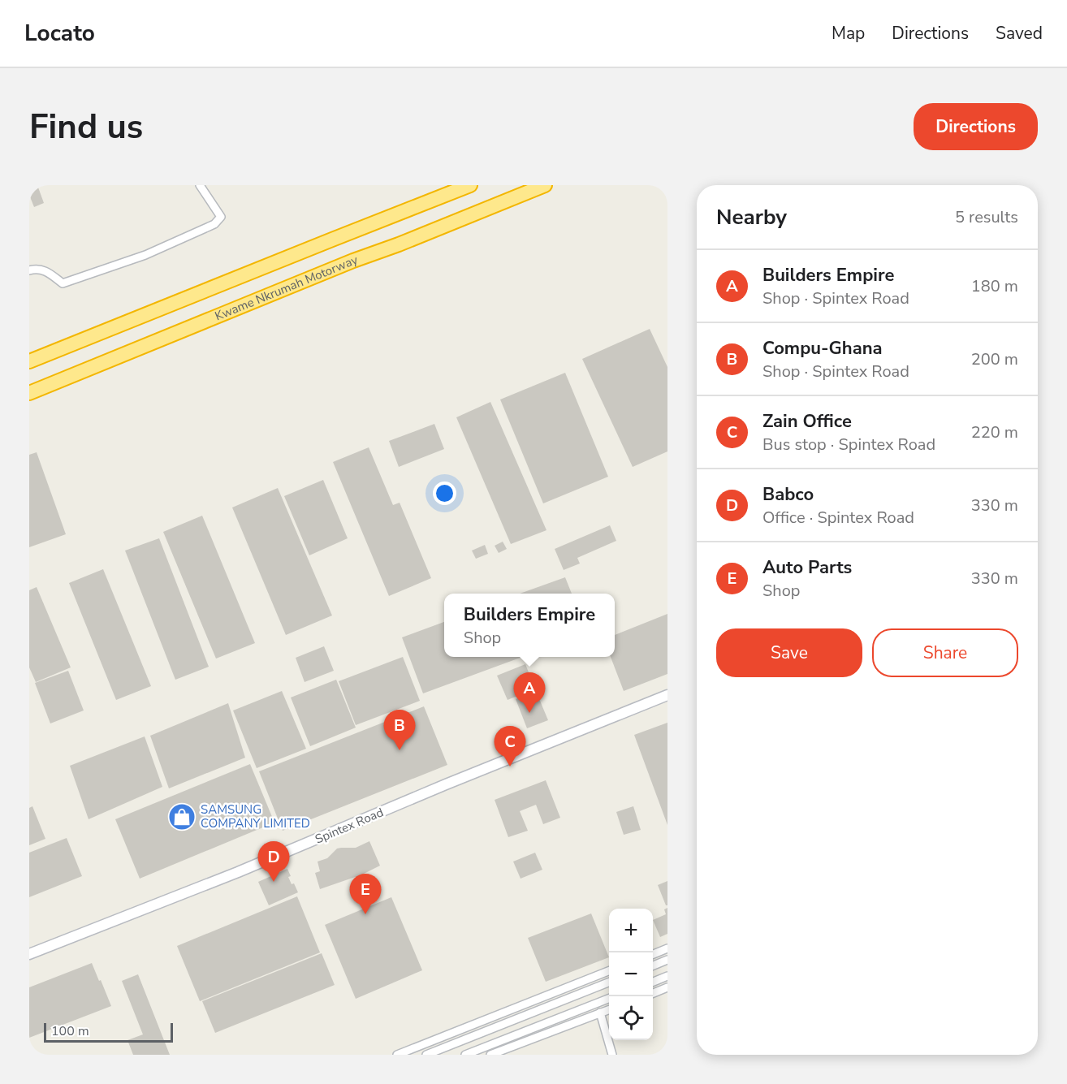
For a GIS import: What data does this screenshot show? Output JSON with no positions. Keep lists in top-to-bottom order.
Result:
{
  "streets": {
    "highway": ["Kwame Nkrumah Motorway"],
    "main road": ["Spintex Road"]
  },
  "places": {
    "shop": ["SAMSUNG COMPANY LIMITED"]
  },
  "scale_bar": "100 m",
  "page": {
    "header": "Locato",
    "nav": ["Map", "Directions", "Saved"],
    "buttons": [
      "Directions",
      ["Save", "Share"]
    ],
    "title": "Find us",
    "heading": ["Nearby", "5 results"],
    "list": [
      {
        "mark": "A",
        "name": "Builders Empire",
        "note": "Shop · Spintex Road",
        "value": "180 m"
      },
      {
        "mark": "B",
        "name": "Compu-Ghana",
        "note": "Shop · Spintex Road",
        "value": "200 m"
      },
      {
        "mark": "C",
        "name": "Zain Office",
        "note": "Bus stop · Spintex Road",
        "value": "220 m"
      },
      {
        "mark": "D",
        "name": "Babco",
        "note": "Office · Spintex Road",
        "value": "330 m"
      },
      {
        "mark": "E",
        "name": "Auto Parts",
        "note": "Shop",
        "value": "330 m"
      }
    ],
    "popup": ["Builders Empire", "Shop"],
    "pins": [
      "A",
      "B",
      "C",
      "D",
      "E"
    ],
    "map_buttons": ["+", "−"],
    "scale": "100 m"
  }
}
